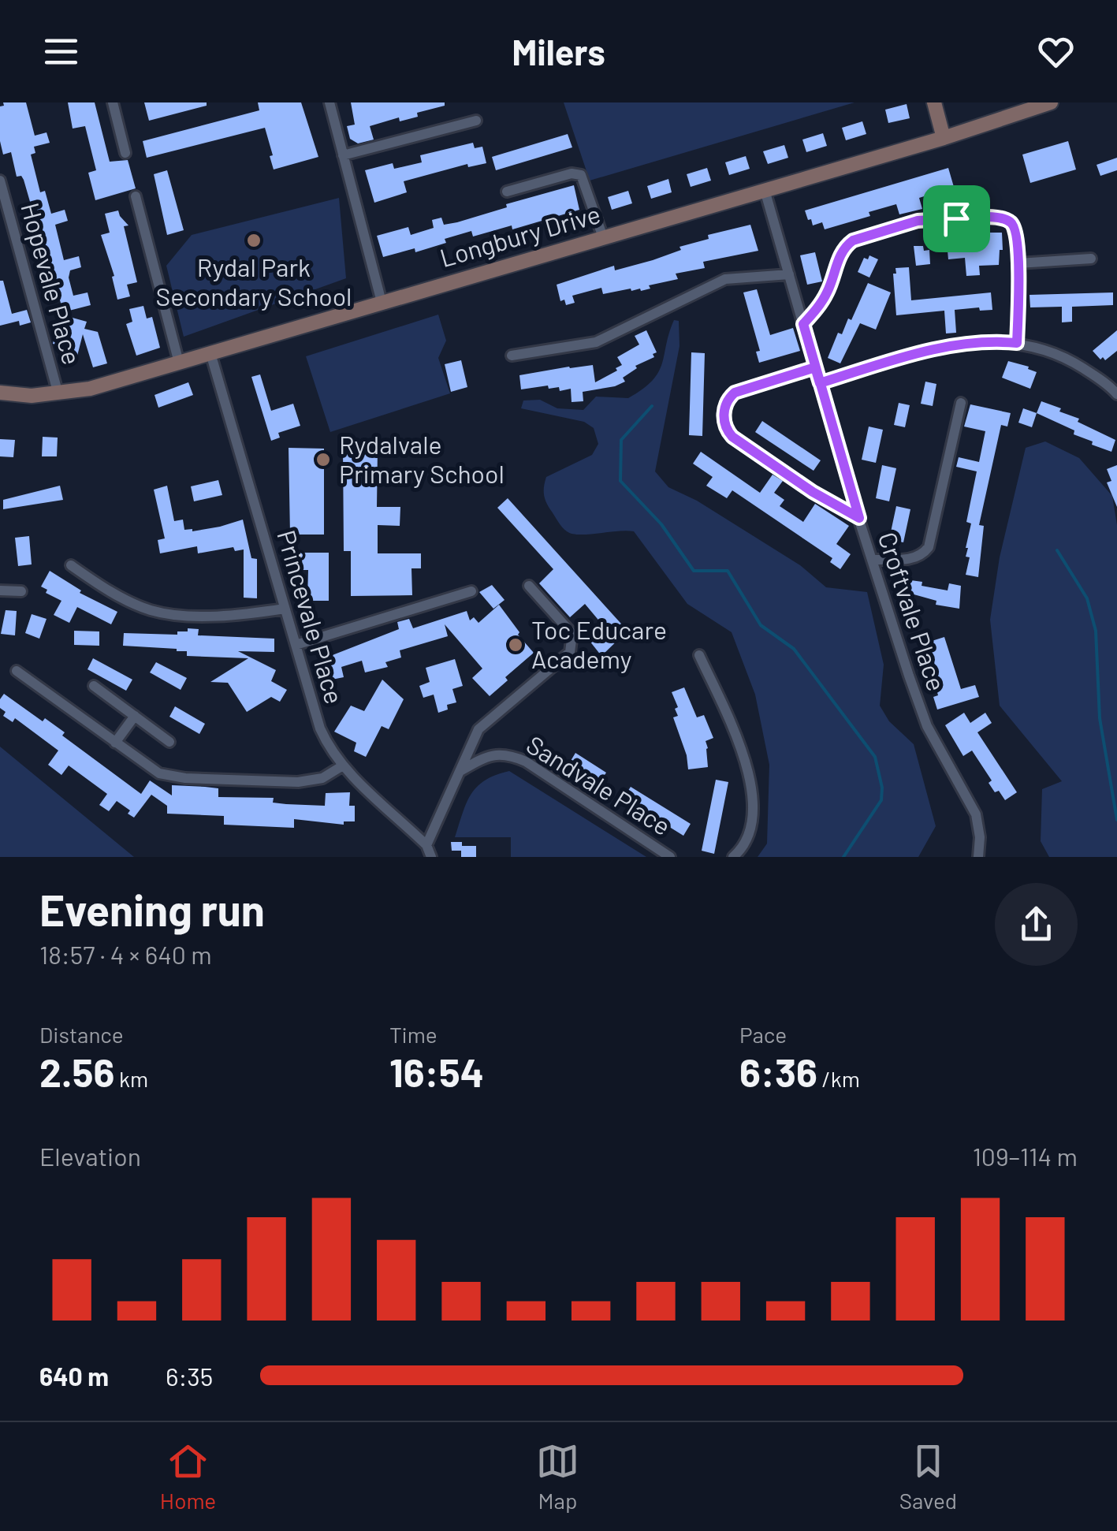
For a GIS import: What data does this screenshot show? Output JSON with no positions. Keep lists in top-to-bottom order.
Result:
{
  "streets": {
    "street": [
      "Longbury Drive",
      "Hopevale Place",
      "Croftvale Place",
      "Princevale Place",
      "Sandvale Place"
    ]
  },
  "crossings": [
    ["Longbury Drive", "Hopevale Place"],
    ["Longbury Drive", "Croftvale Place"],
    ["Longbury Drive", "Princevale Place"]
  ],
  "places": ["Rydal Park Secondary School", "Rydalvale Primary School", "Toc Educare Academy"],
  "page": {
    "header": "Milers",
    "heading": ["Evening run", "18:57 · 4 × 640 m"],
    "stats": [
      ["Distance", "2.56 km"],
      ["Time", "16:54"],
      ["Pace", "6:36 /km"]
    ],
    "chart": ["Elevation", "109–114 m"],
    "list": [
      {
        "name": "640 m",
        "note": "6:35"
      }
    ],
    "tabs": ["Home", "Map", "Saved"]
  }
}
